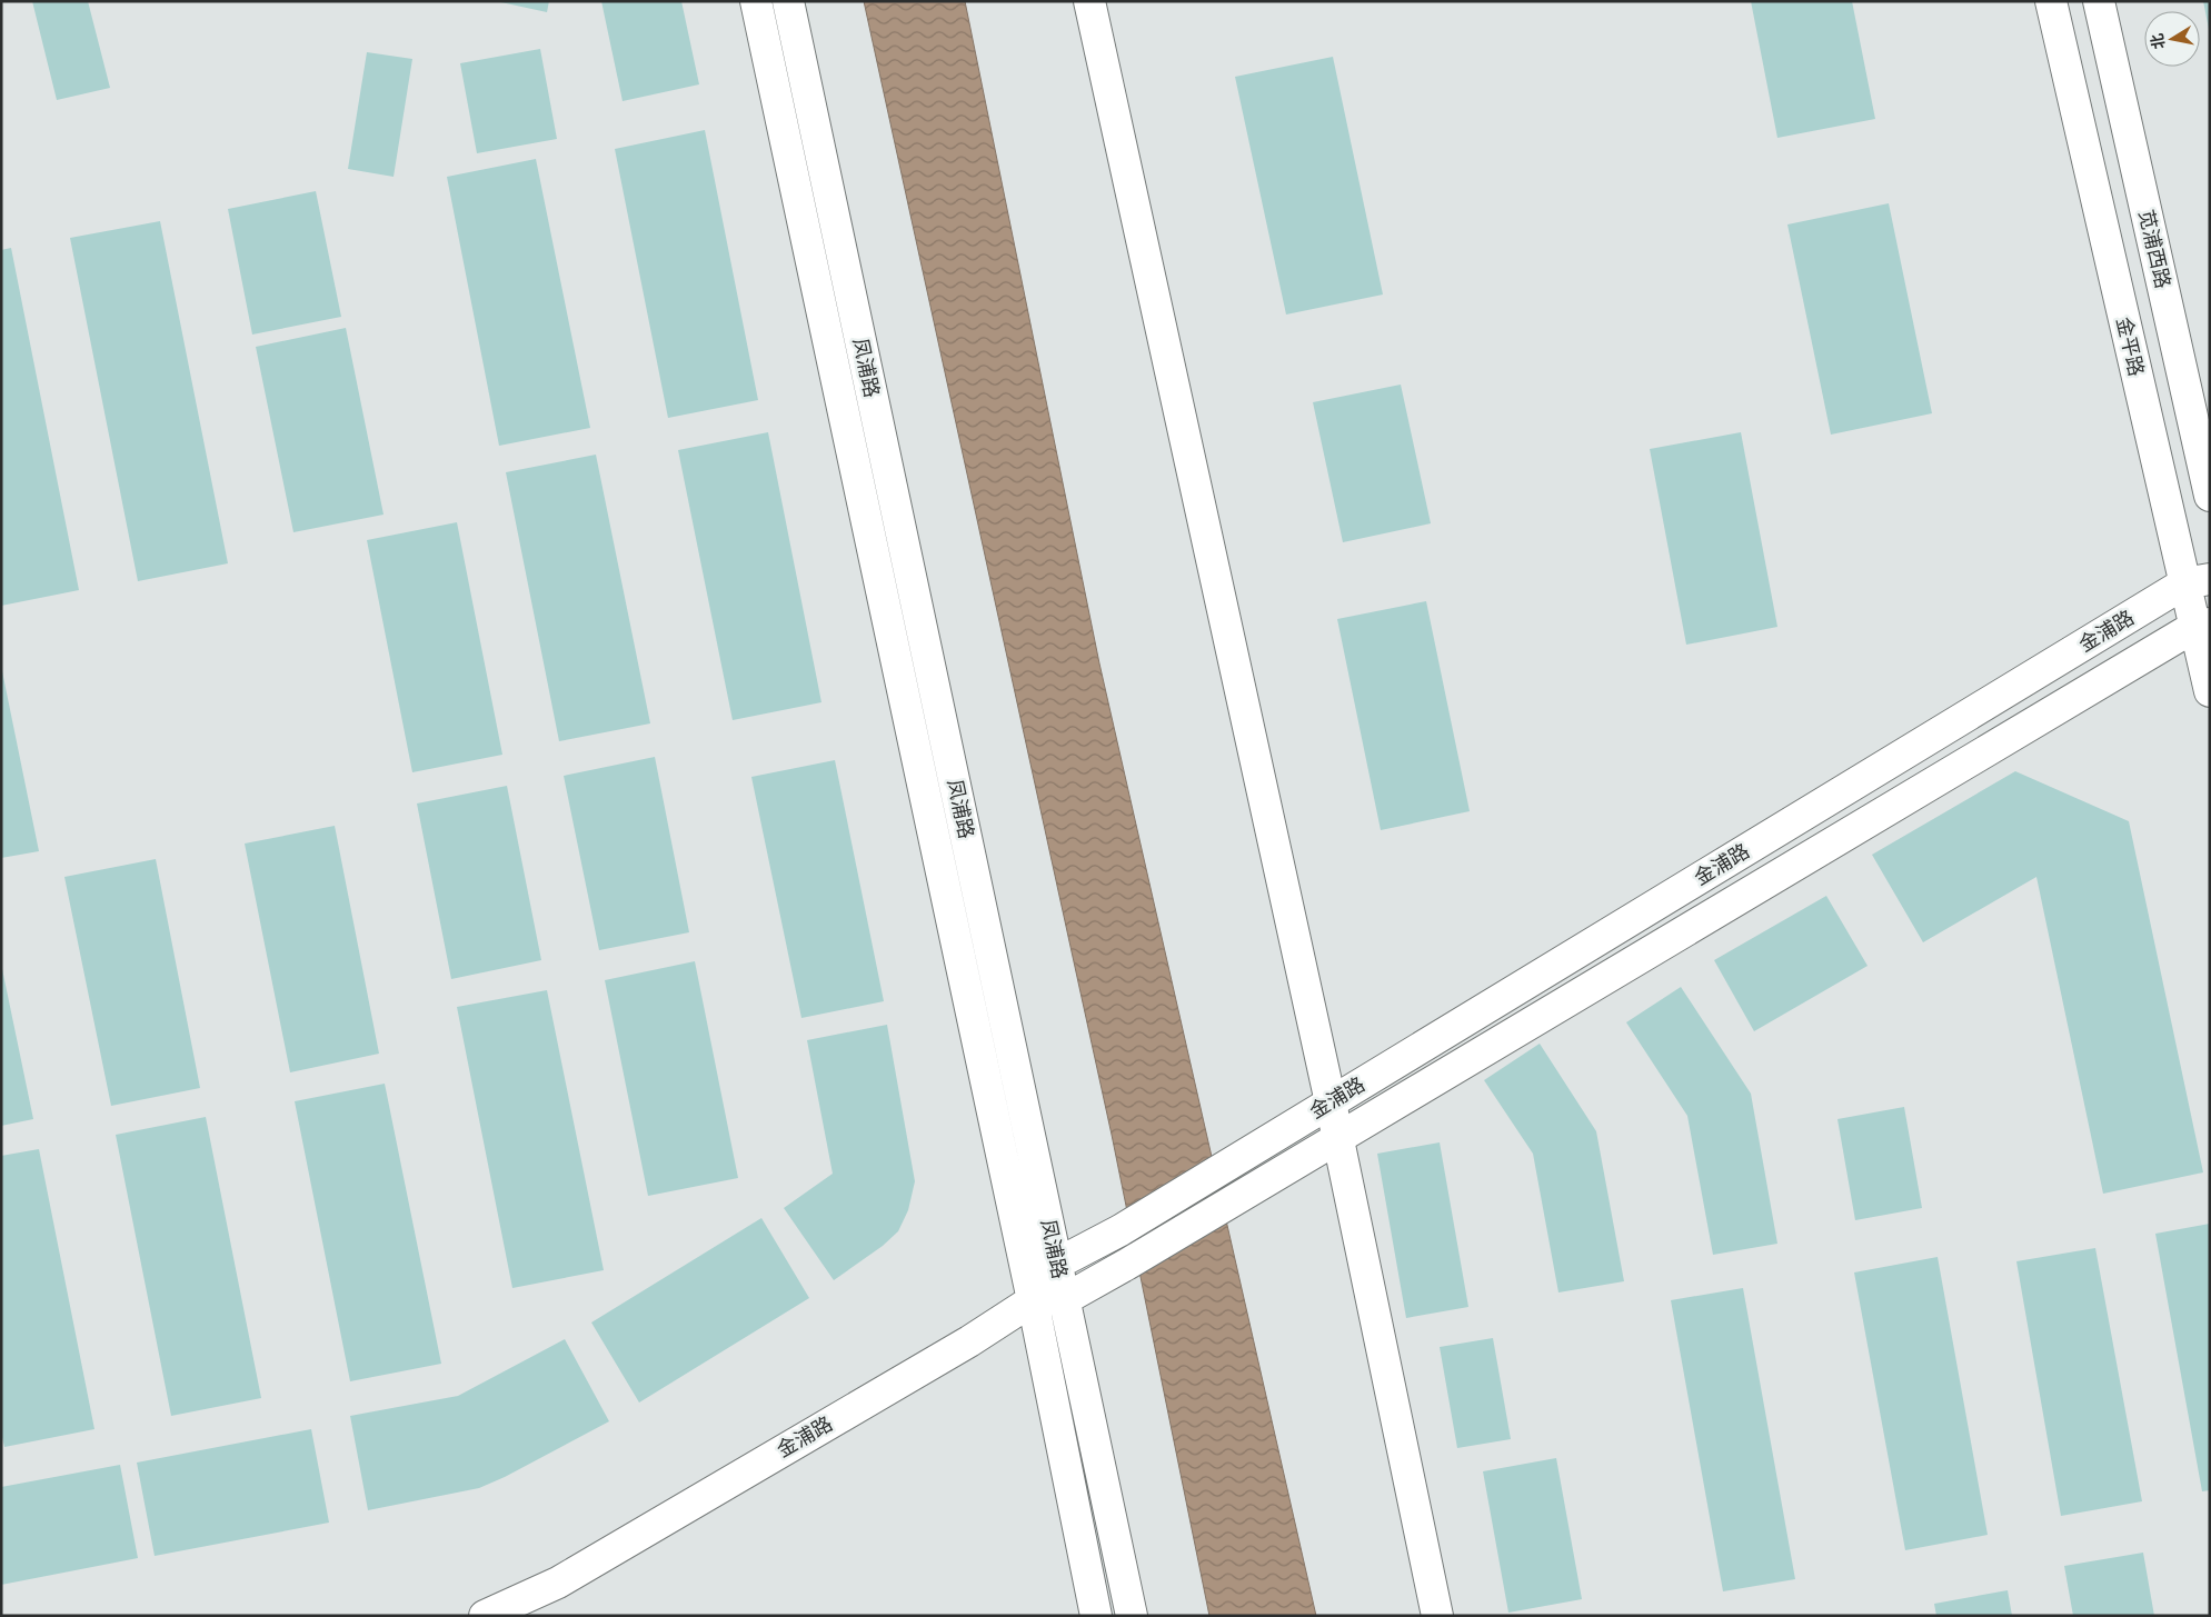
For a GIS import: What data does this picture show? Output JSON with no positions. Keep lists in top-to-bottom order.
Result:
{
  "streets": {
    "street": [
      "苋浦西路",
      "金平路",
      "凤浦路",
      "金浦路"
    ]
  },
  "crossings": [
    ["金平路", "金浦路"],
    ["凤浦路", "金浦路"]
  ],
  "north": "left"
}
